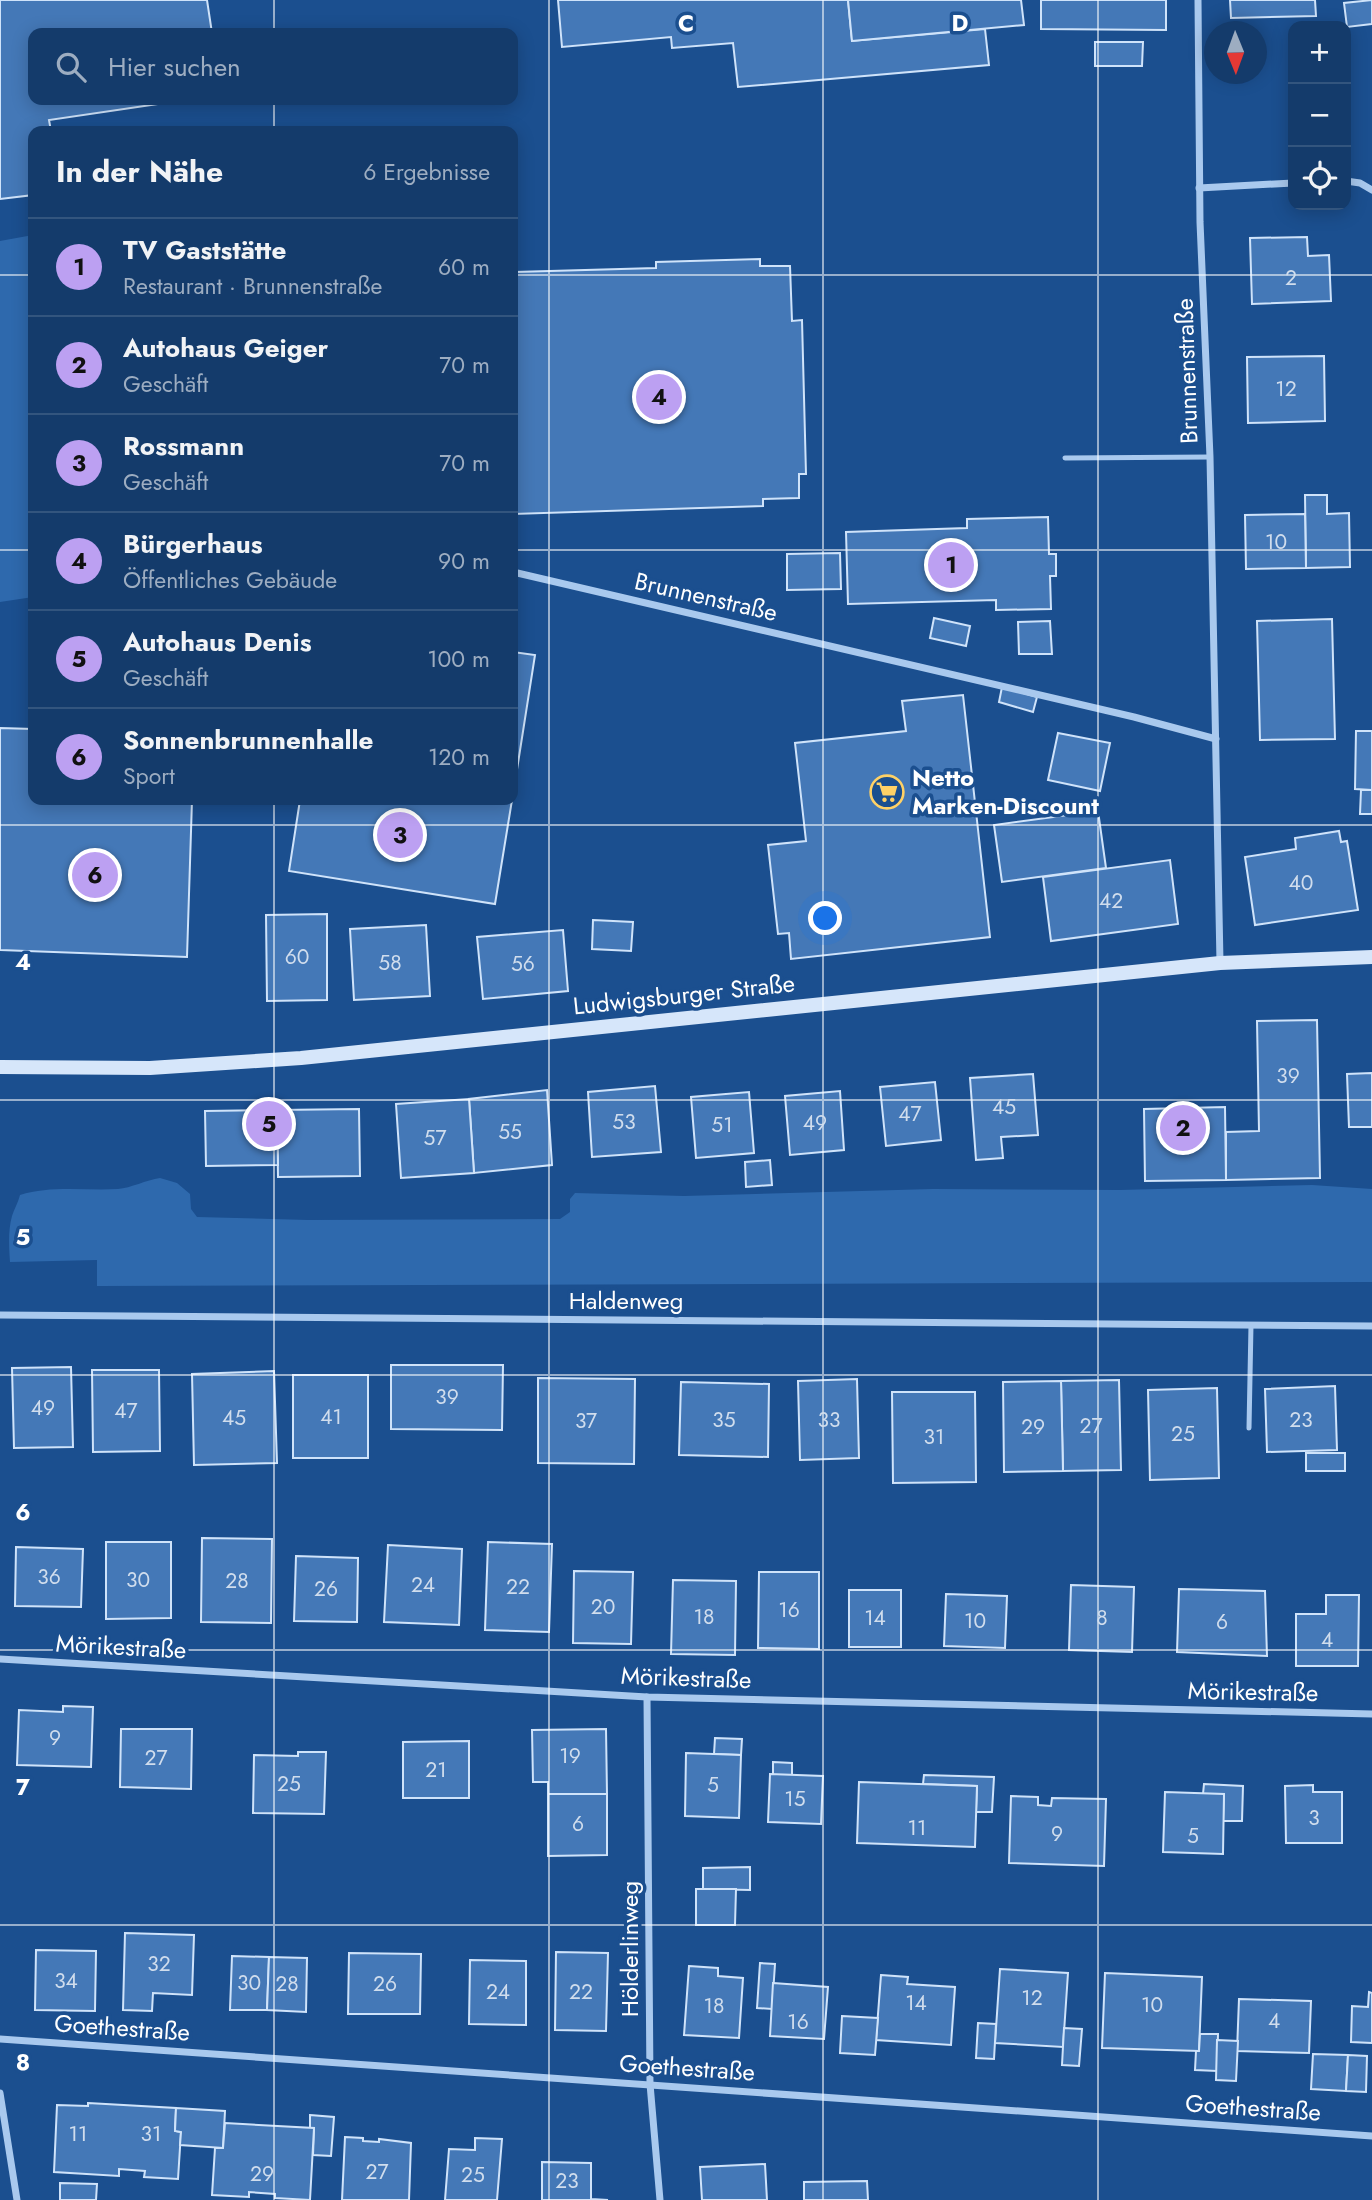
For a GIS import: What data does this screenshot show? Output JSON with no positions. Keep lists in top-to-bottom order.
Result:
{
  "streets": {
    "street": [
      "Brunnenstraße",
      "Ludwigsburger Straße",
      "Haldenweg",
      "Mörikestraße",
      "Hölderlinweg",
      "Goethestraße"
    ]
  },
  "crossings": [
    ["Brunnenstraße", "Ludwigsburger Straße"],
    ["Mörikestraße", "Hölderlinweg"],
    ["Hölderlinweg", "Goethestraße"]
  ],
  "places": {
    "supermarket": ["Netto Marken-Discount"]
  },
  "house_numbers": [
    "2",
    "12",
    "10",
    "40",
    "42",
    "60",
    "58",
    "56",
    "39",
    "45",
    "47",
    "53",
    "49",
    "51",
    "55",
    "57",
    "39",
    "49",
    "47",
    "41",
    "45",
    "35",
    "33",
    "23",
    "37",
    "27",
    "29",
    "25",
    "31",
    "36",
    "30",
    "28",
    "24",
    "22",
    "26",
    "20",
    "16",
    "18",
    "14",
    "8",
    "10",
    "6",
    "4",
    "9",
    "19",
    "27",
    "21",
    "25",
    "5",
    "15",
    "3",
    "6",
    "11",
    "9",
    "5",
    "32",
    "34",
    "30",
    "28",
    "26",
    "24",
    "22",
    "12",
    "14",
    "10",
    "18",
    "4",
    "16",
    "11",
    "31",
    "27",
    "29",
    "25",
    "23"
  ],
  "north": "bottom",
  "page": {
    "map_buttons": ["+", "−"],
    "search": "Hier suchen",
    "heading": ["In der Nähe", "6 Ergebnisse"],
    "list": [
      {
        "mark": "1",
        "name": "TV Gaststätte",
        "note": "Restaurant · Brunnenstraße",
        "value": "60 m"
      },
      {
        "mark": "2",
        "name": "Autohaus Geiger",
        "note": "Geschäft",
        "value": "70 m"
      },
      {
        "mark": "3",
        "name": "Rossmann",
        "note": "Geschäft",
        "value": "70 m"
      },
      {
        "mark": "4",
        "name": "Bürgerhaus",
        "note": "Öffentliches Gebäude",
        "value": "90 m"
      },
      {
        "mark": "5",
        "name": "Autohaus Denis",
        "note": "Geschäft",
        "value": "100 m"
      },
      {
        "mark": "6",
        "name": "Sonnenbrunnenhalle",
        "note": "Sport",
        "value": "120 m"
      }
    ],
    "pins": [
      "4",
      "1",
      "3",
      "6",
      "5",
      "2"
    ]
  },
  "grid": {
    "columns": ["C", "D"],
    "rows": [
      "4",
      "5",
      "6",
      "7",
      "8"
    ]
  }
}
